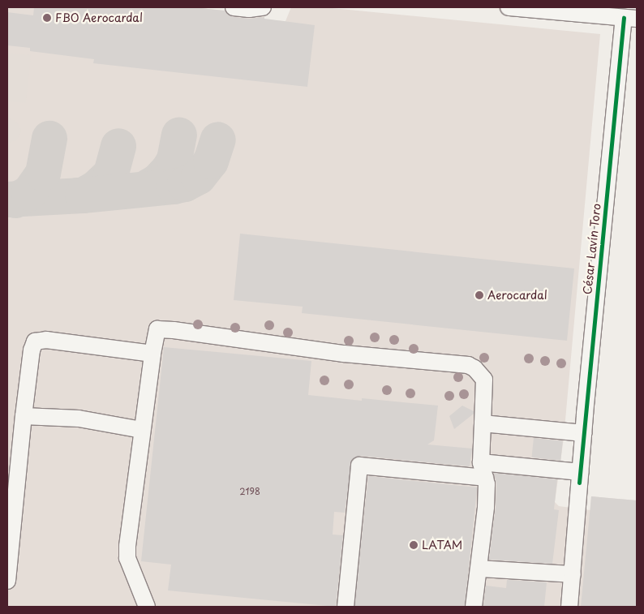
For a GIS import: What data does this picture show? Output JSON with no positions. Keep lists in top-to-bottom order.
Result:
{
  "streets": {
    "street": ["César Lavín Toro"]
  },
  "places": ["FBO Aerocardal", "Aerocardal", "LATAM"],
  "house_numbers": ["2198"]
}
